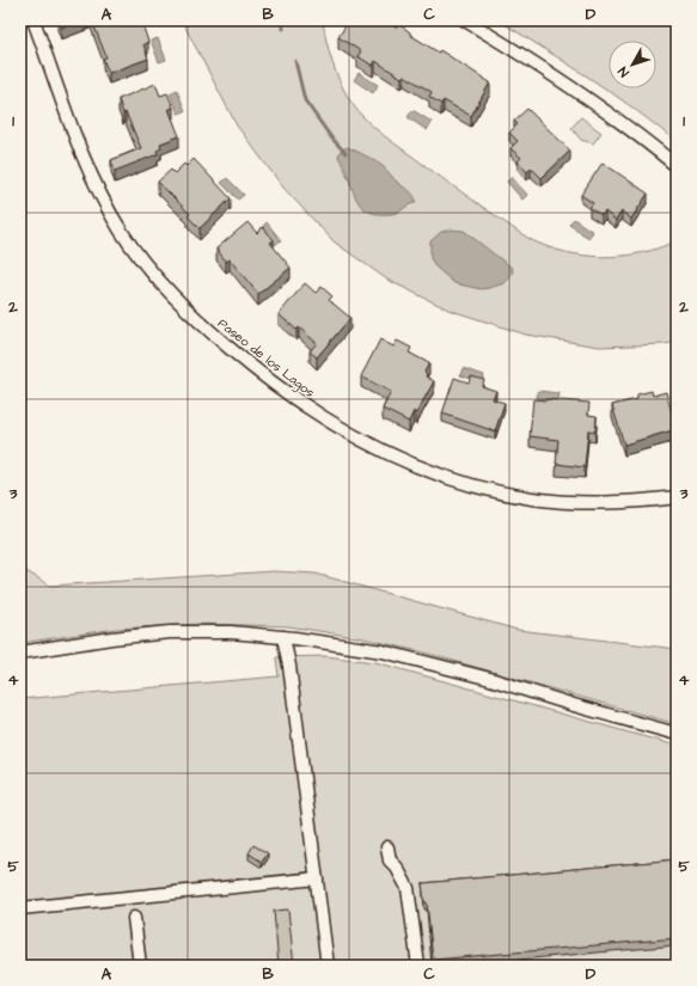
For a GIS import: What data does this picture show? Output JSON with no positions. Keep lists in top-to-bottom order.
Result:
{
  "streets": {
    "street": ["Paseo de los Lagos"]
  },
  "north": "bottom left",
  "grid": {
    "columns": [
      "A",
      "B",
      "C",
      "D"
    ],
    "rows": [
      "1",
      "2",
      "3",
      "4",
      "5"
    ]
  }
}
